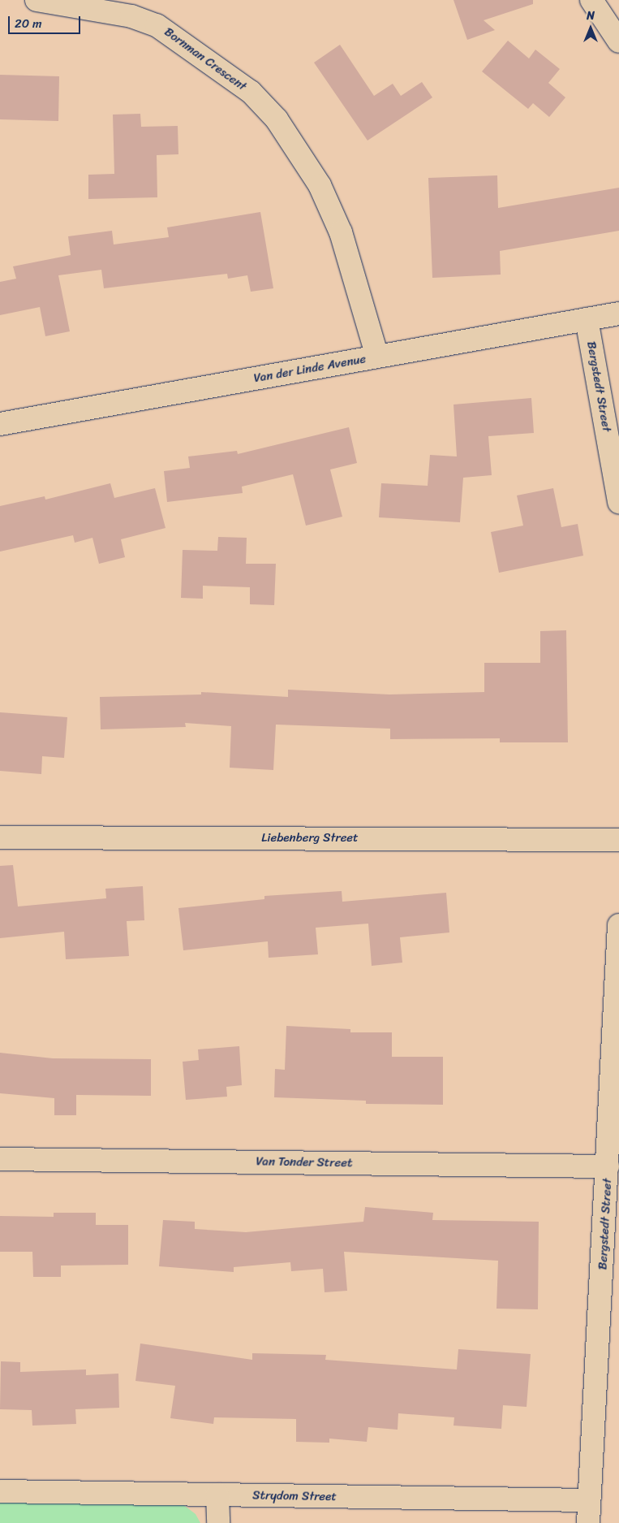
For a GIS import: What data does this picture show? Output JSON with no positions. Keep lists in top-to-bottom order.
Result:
{
  "streets": {
    "street": [
      "Bornman Crescent",
      "Van der Linde Avenue",
      "Bergstedt Street",
      "Liebenberg Street",
      "Van Tonder Street",
      "Strydom Street"
    ]
  },
  "crossings": [
    ["Bornman Crescent", "Van der Linde Avenue"],
    ["Van der Linde Avenue", "Bergstedt Street"],
    ["Bergstedt Street", "Van Tonder Street"],
    ["Bergstedt Street", "Strydom Street"]
  ],
  "scale_bar": "20 m",
  "north": "top"
}
